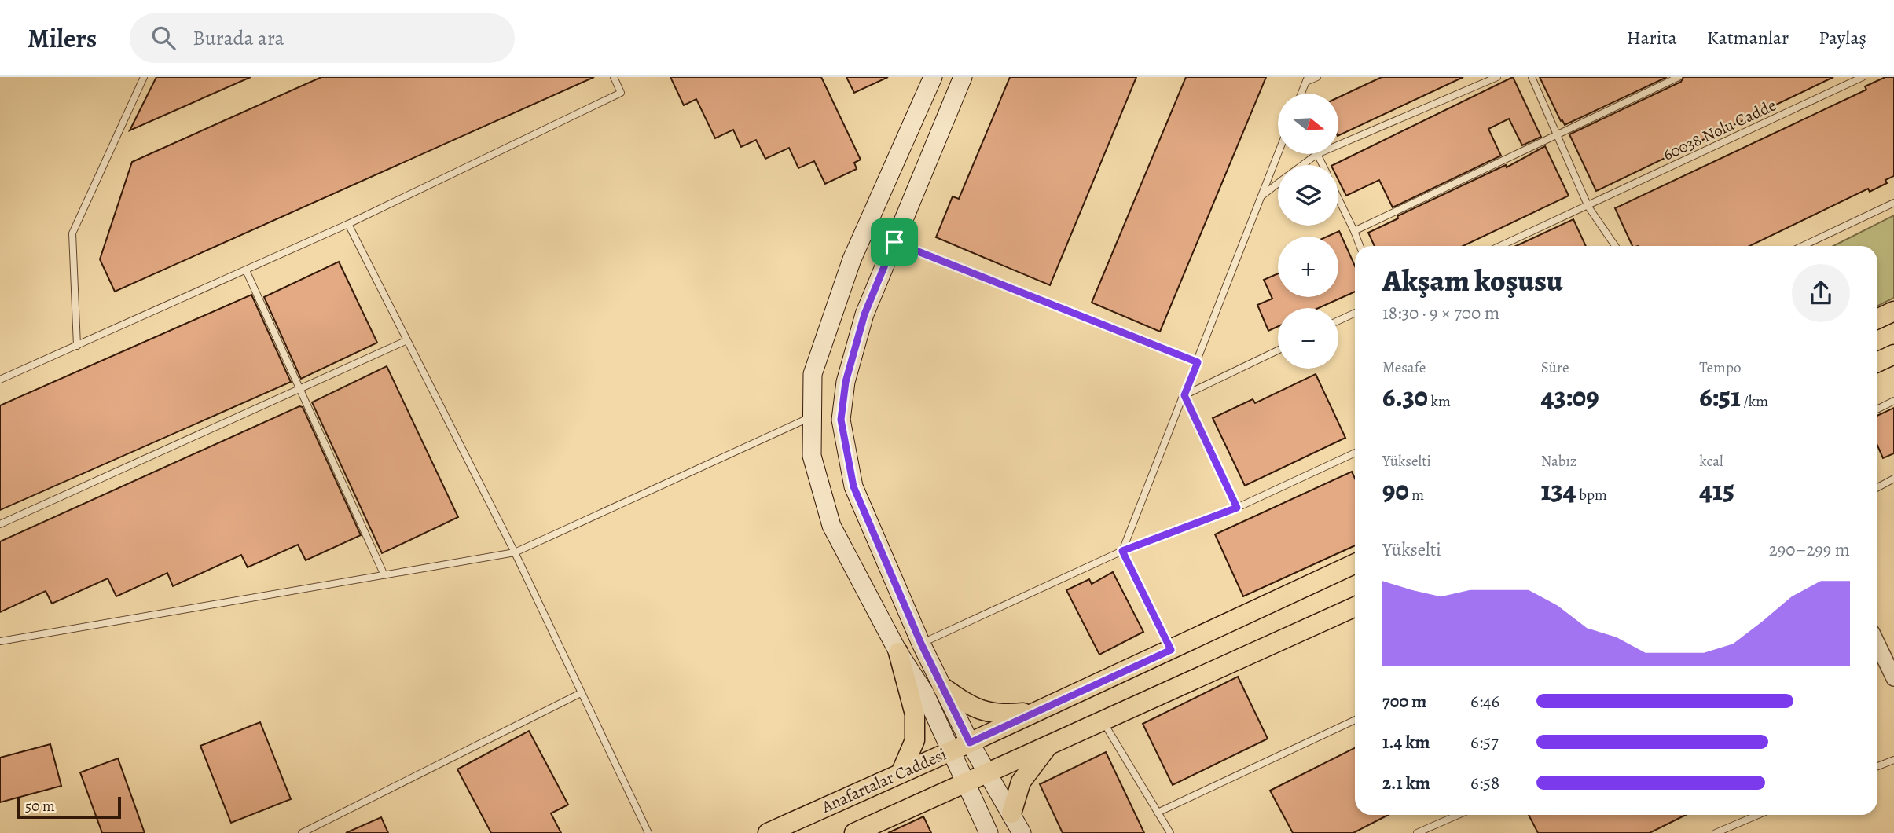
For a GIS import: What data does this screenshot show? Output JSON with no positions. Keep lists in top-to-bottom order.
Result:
{
  "streets": {
    "main road": ["Anafartalar Caddesi"],
    "lane": ["60038 Nolu Cadde"]
  },
  "scale_bar": "50 m",
  "north": "right",
  "page": {
    "header": "Milers",
    "search": "Burada ara",
    "nav": ["Harita", "Katmanlar", "Paylaş"],
    "map_buttons": ["+", "−"],
    "heading": ["Akşam koşusu", "18:30 · 9 × 700 m"],
    "stats": [
      ["Mesafe", "6.30 km"],
      ["Süre", "43:09"],
      ["Tempo", "6:51 /km"],
      ["Yükselti", "90 m"],
      ["Nabız", "134 bpm"],
      ["kcal", "415"]
    ],
    "chart": ["Yükselti", "290–299 m"],
    "list": [
      {
        "name": "700 m",
        "note": "6:46"
      },
      {
        "name": "1.4 km",
        "note": "6:57"
      },
      {
        "name": "2.1 km",
        "note": "6:58"
      }
    ],
    "scale": "50 m"
  }
}
